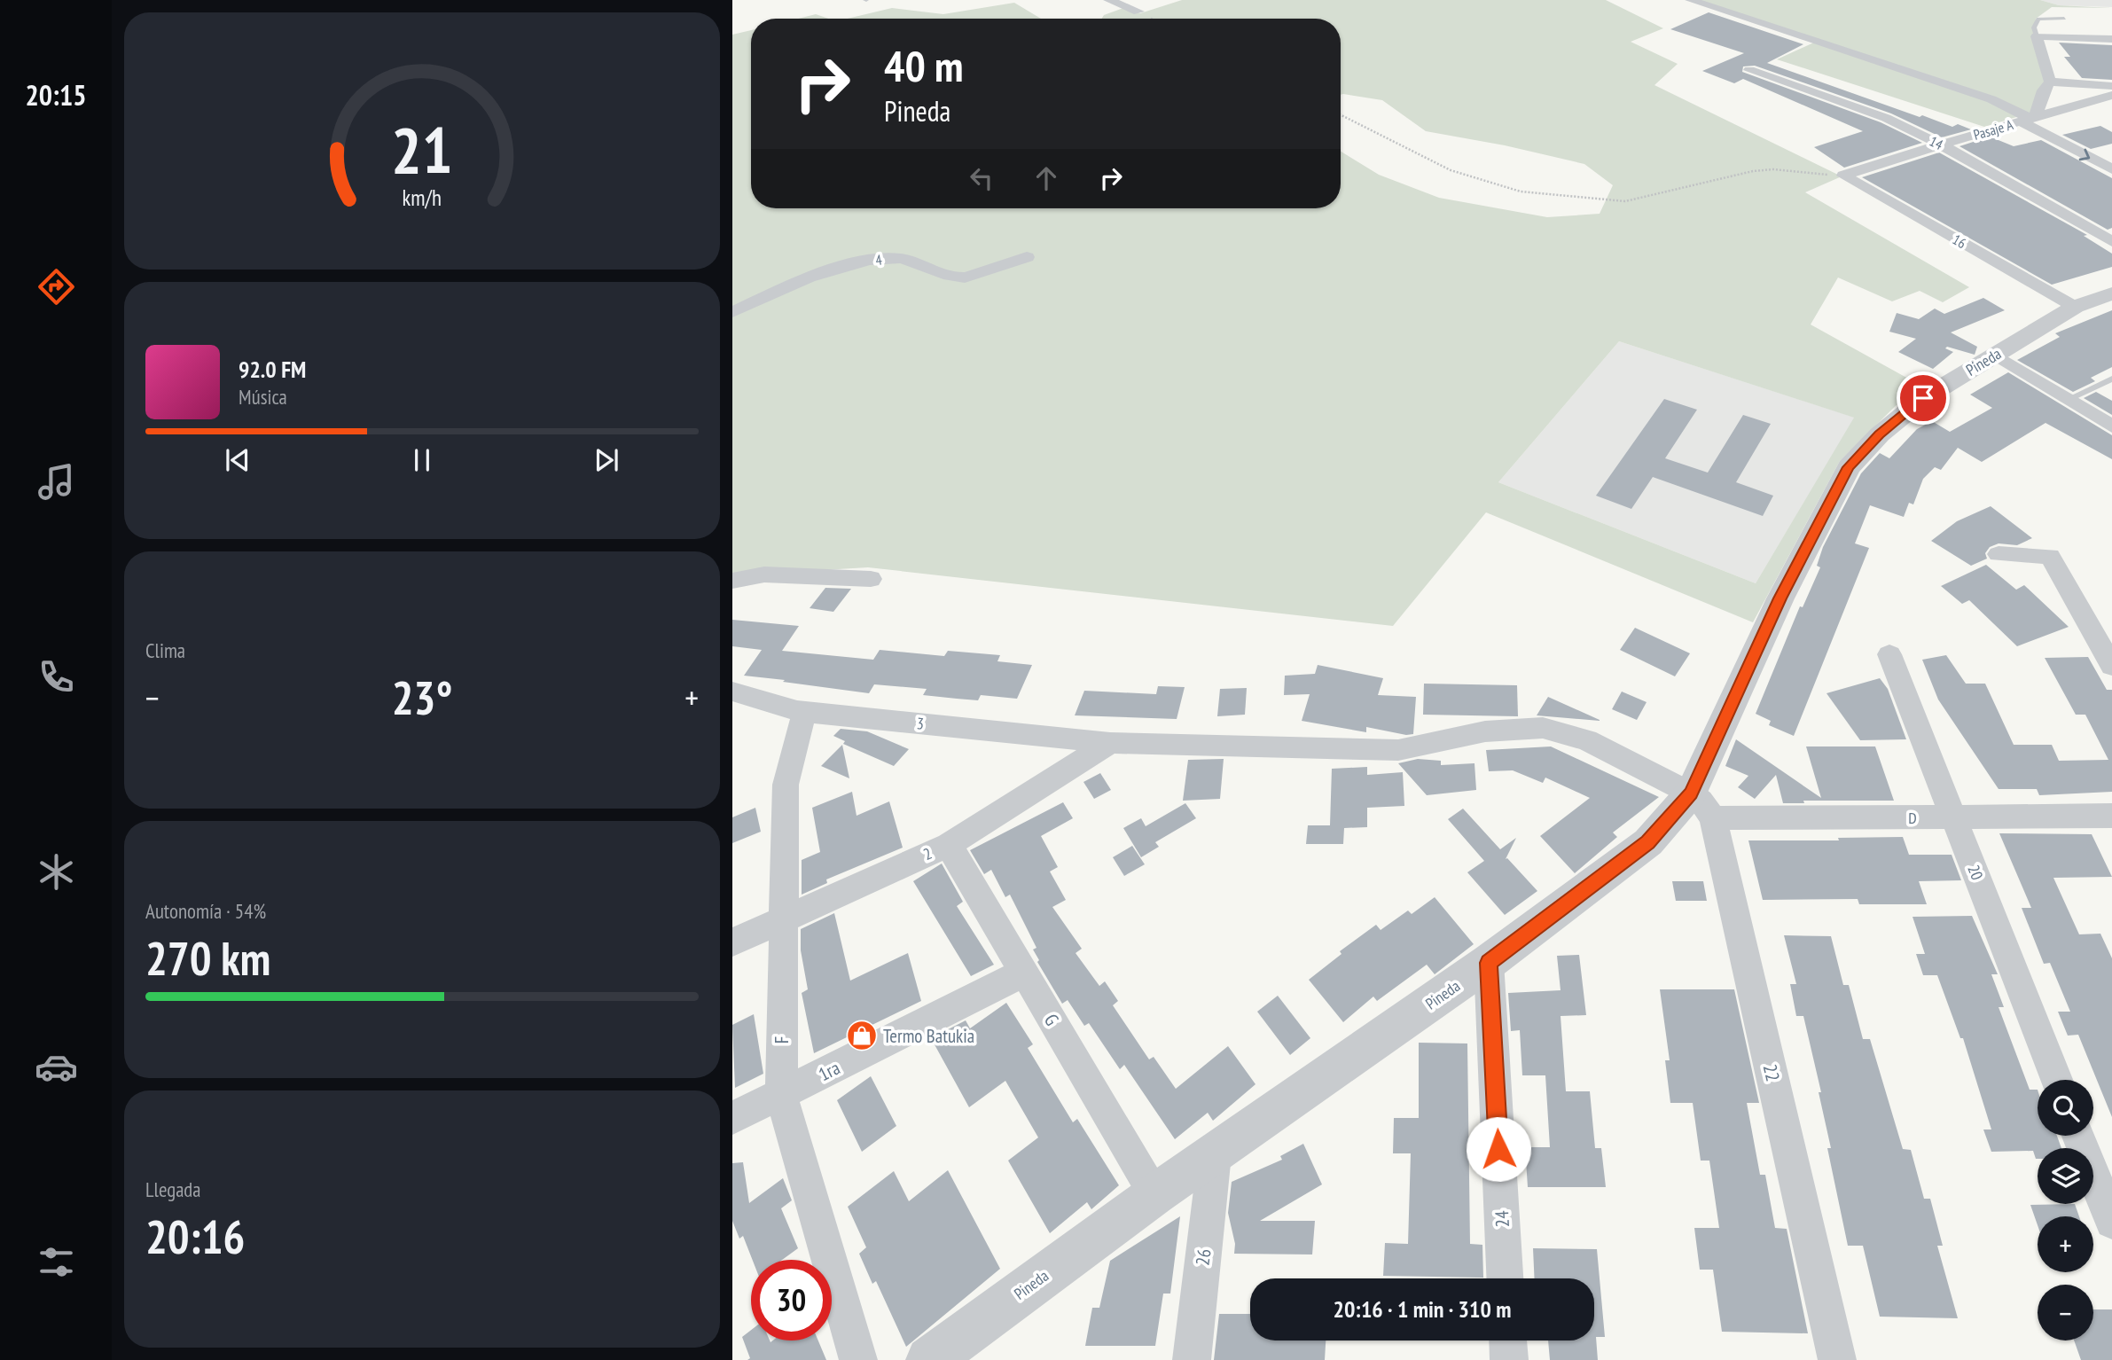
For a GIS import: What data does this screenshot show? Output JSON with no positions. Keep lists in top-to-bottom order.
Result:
{
  "streets": {
    "street": [
      "Pasaje A",
      "14",
      "16",
      "4",
      "Pineda",
      "3",
      "D",
      "2",
      "20",
      "G",
      "F",
      "1ra",
      "22",
      "24",
      "26"
    ]
  },
  "crossings": [
    ["Pasaje A", "14"],
    ["Pasaje A", "16"],
    ["16", "Pineda"],
    ["Pineda", "3"],
    ["Pineda", "D"],
    ["Pineda", "G"],
    ["Pineda", "22"],
    ["Pineda", "24"],
    ["Pineda", "26"],
    ["3", "D"],
    ["3", "2"],
    ["3", "F"],
    ["3", "22"],
    ["D", "20"],
    ["D", "22"],
    ["2", "G"],
    ["2", "F"],
    ["G", "1ra"],
    ["F", "1ra"]
  ],
  "places": {
    "shop": ["Termo Batukia"]
  },
  "page": {
    "tabs": "20:15",
    "turn": ["40 m", "Pineda"],
    "song": ["92.0 FM", "Música"],
    "tile": [
      "Clima",
      ["Autonomía · 54%", "270 km"],
      ["Llegada", "20:16"]
    ],
    "heat": ["−", "23°", "+"],
    "map_buttons": ["+", "−"],
    "limit": "30",
    "trip": "20:16 · 1 min · 310 m",
    "gauge": ["21", "km/h"]
  }
}
